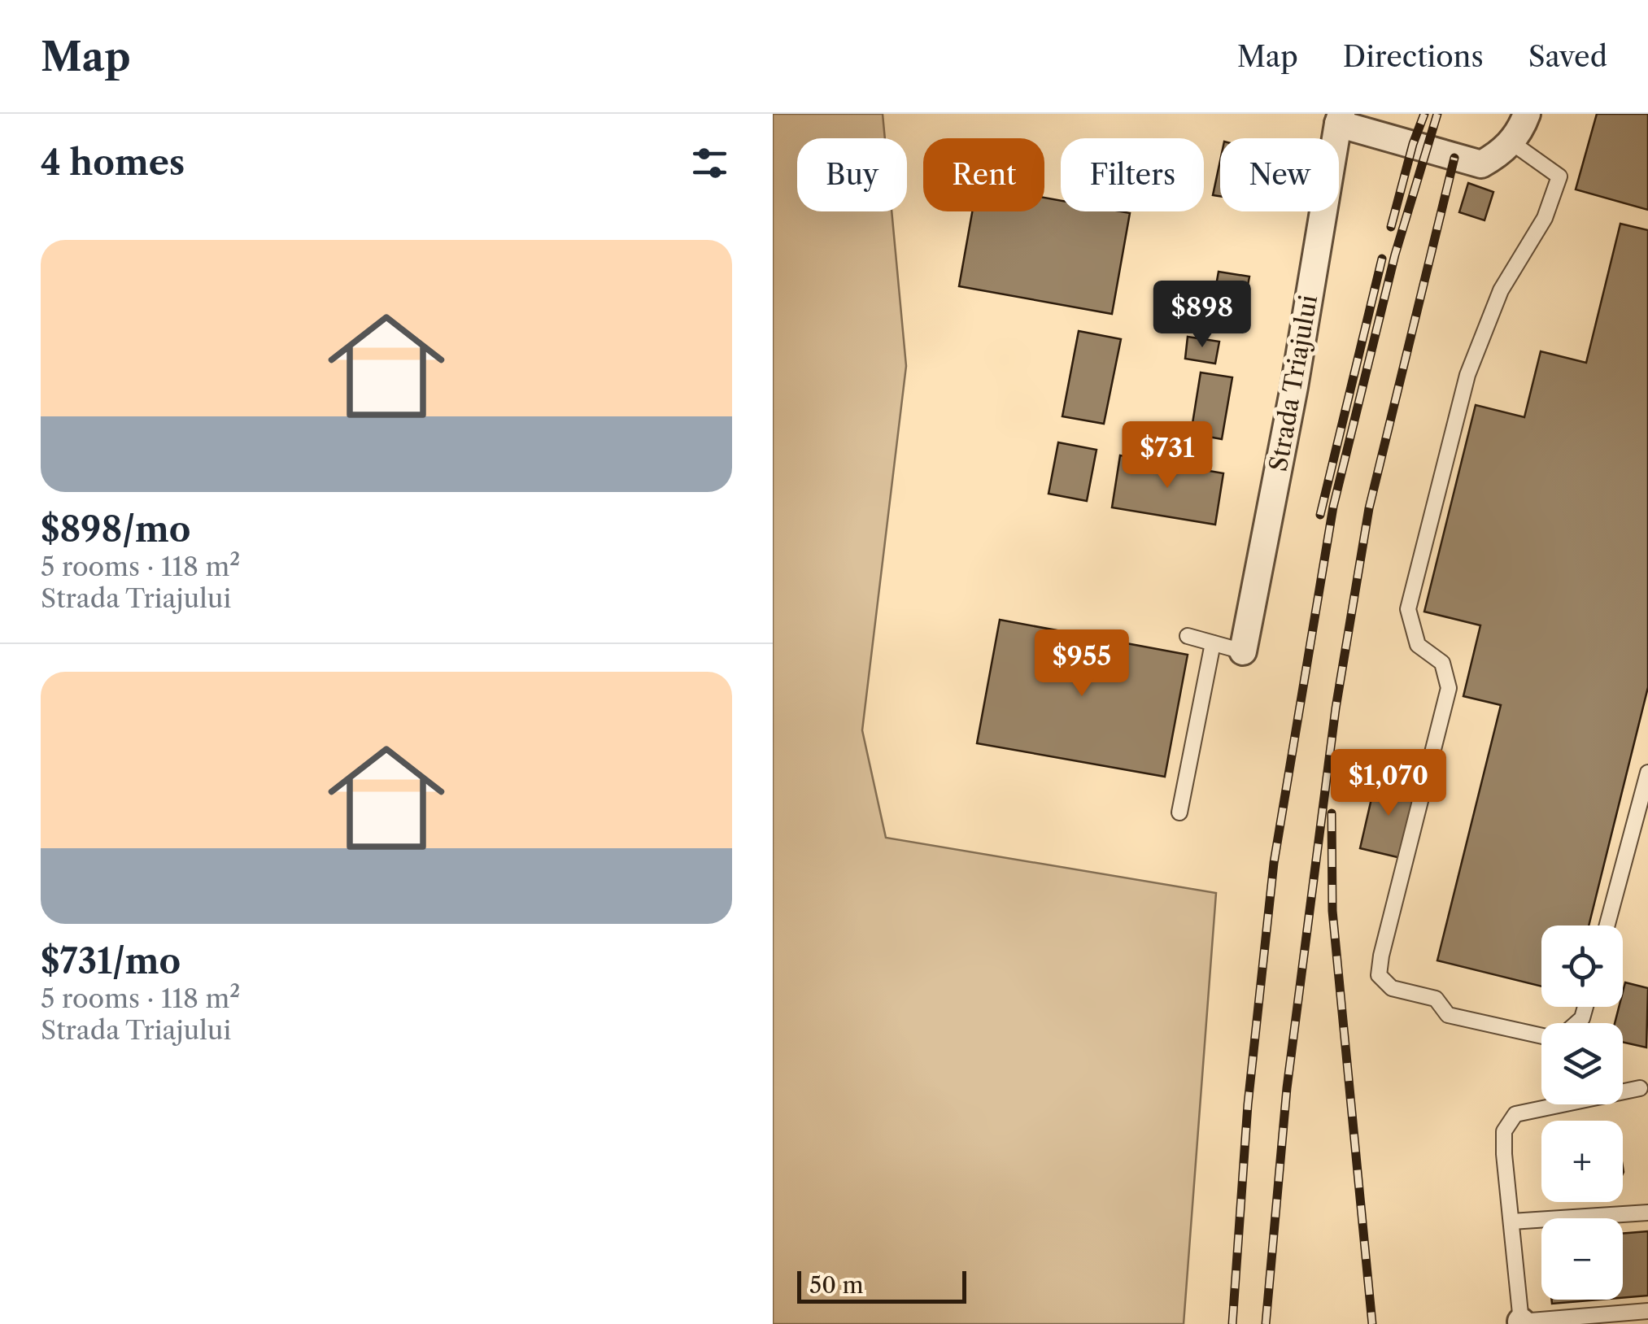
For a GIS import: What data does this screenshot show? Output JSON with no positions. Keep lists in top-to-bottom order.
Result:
{
  "streets": {
    "street": ["Strada Triajului"]
  },
  "scale_bar": "50 m",
  "page": {
    "header": "Map",
    "nav": ["Map", "Directions", "Saved"],
    "heading": "4 homes",
    "chip": [
      "Buy",
      "Rent",
      "Filters",
      "New"
    ],
    "list": [
      {
        "name": "$898/mo",
        "note": "5 rooms · 118 m² · Strada Triajului"
      },
      {
        "name": "$731/mo",
        "note": "5 rooms · 118 m² · Strada Triajului"
      }
    ],
    "price": [
      "$898",
      "$731",
      "$955",
      "$1,070"
    ],
    "map_buttons": ["+", "−"],
    "scale": "50 m"
  }
}
